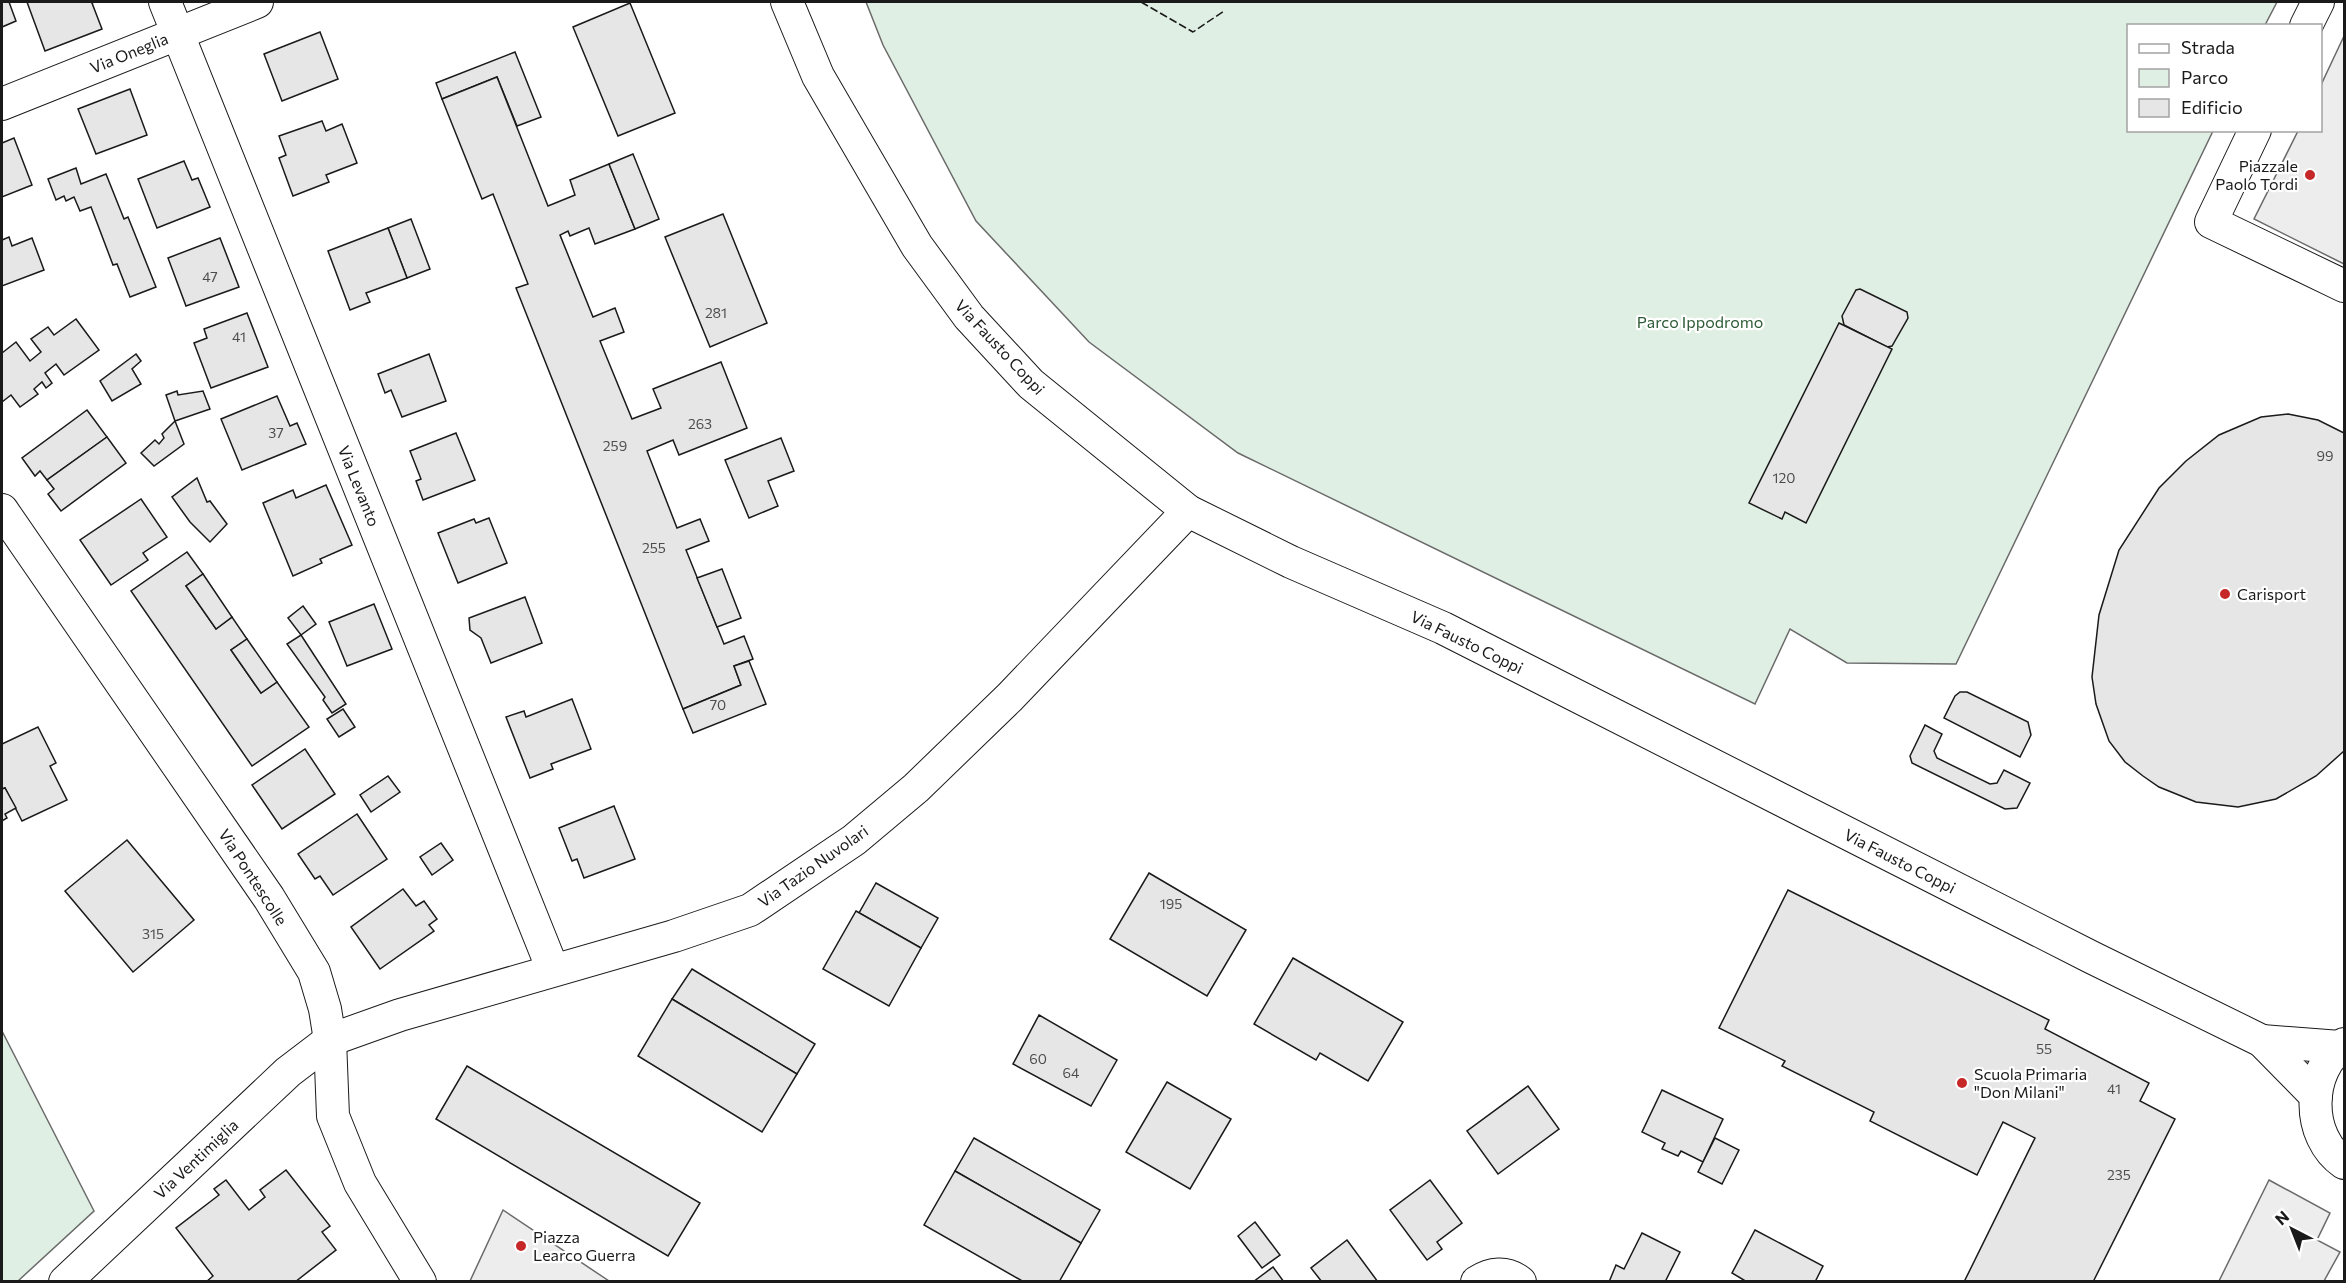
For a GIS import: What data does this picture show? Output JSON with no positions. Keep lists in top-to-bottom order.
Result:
{
  "streets": {
    "street": [
      "Via Oneglia",
      "Via Fausto Coppi",
      "Via Levanto",
      "Via Tazio Nuvolari",
      "Via Pontescolle",
      "Via Ventimiglia"
    ]
  },
  "crossings": [
    ["Via Oneglia", "Via Levanto"],
    ["Via Fausto Coppi", "Via Tazio Nuvolari"],
    ["Via Levanto", "Via Tazio Nuvolari"],
    ["Via Tazio Nuvolari", "Via Pontescolle"],
    ["Via Tazio Nuvolari", "Via Ventimiglia"],
    ["Via Pontescolle", "Via Ventimiglia"]
  ],
  "parks": ["Parco Ippodromo"],
  "places": [
    "Piazzale Paolo Tordi",
    "Carisport",
    "Scuola Primaria \"Don Milani\"",
    "Piazza Learco Guerra"
  ],
  "house_numbers": [
    "47",
    "281",
    "41",
    "263",
    "37",
    "259",
    "99",
    "120",
    "255",
    "70",
    "195",
    "315",
    "55",
    "60",
    "64",
    "41",
    "235"
  ],
  "legend": ["Strada", "Parco", "Edificio"],
  "north": "top left"
}
